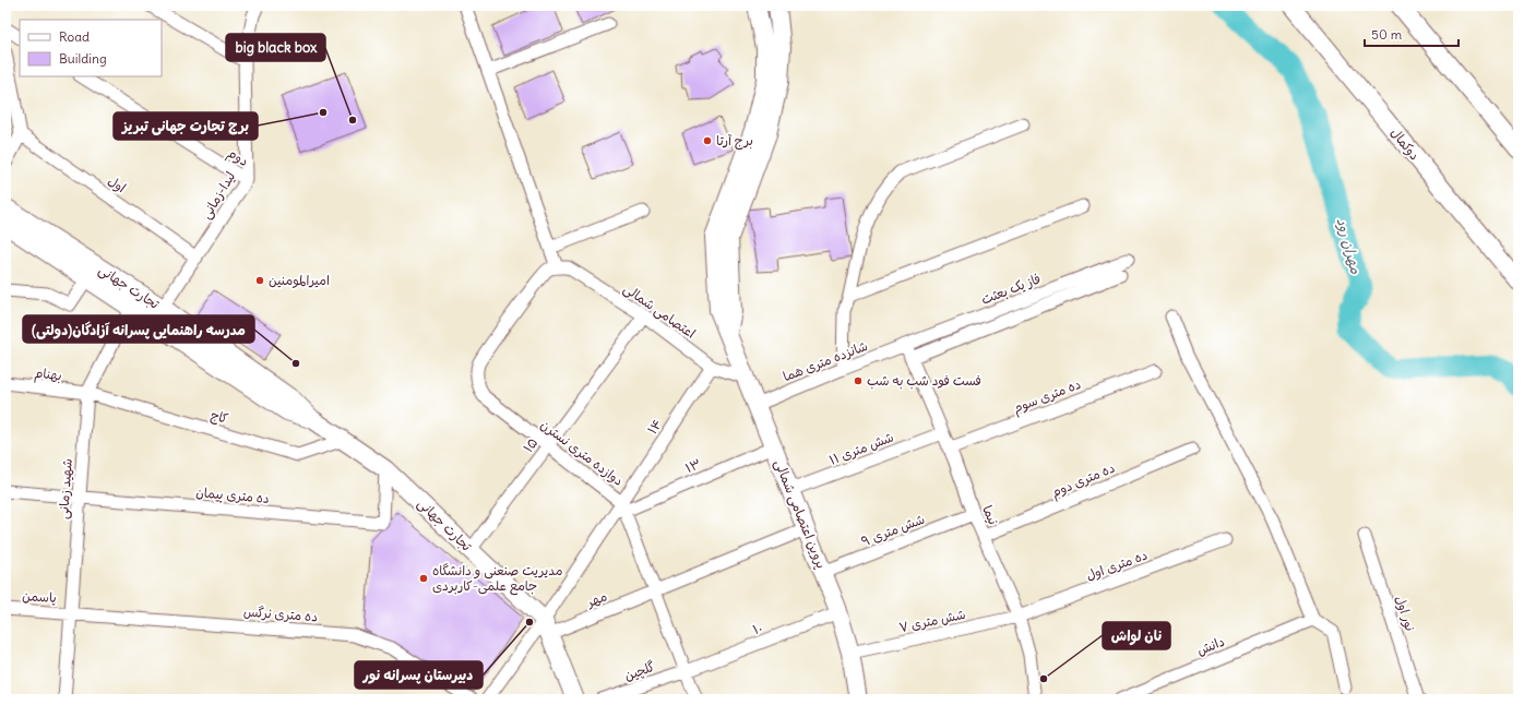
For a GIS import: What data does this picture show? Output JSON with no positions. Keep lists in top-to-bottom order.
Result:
{
  "streets": {
    "main road": ["دوکمال", "تجارت جهانی", "پروین اعتصامی شمالی"],
    "street": [
      "دوم",
      "اول",
      "لیدا-زمانی",
      "فاز یک بعثت",
      "اعتصامی شمالی",
      "شانزده متری هما",
      "بهنام",
      "ده متری سوم",
      "کاج",
      "۱۴",
      "۱۵",
      "۱۱ شش متری",
      "دوازده متری نسترن",
      "۱۳",
      "ده متری دوم",
      "شهید زمانی",
      "ده متری پیمان",
      "نیما",
      "۹ شش متری",
      "ده متری اول",
      "یاسمن",
      "مهر",
      "نور اول",
      "ده متری نرگس",
      "۷ شش متری",
      "۱۰",
      "دانش",
      "گلچین"
    ]
  },
  "crossings": [
    ["دوم", "لیدا-زمانی"],
    ["اول", "لیدا-زمانی"],
    ["لیدا-زمانی", "تجارت جهانی"],
    ["تجارت جهانی", "کاج"],
    ["تجارت جهانی", "۱۴"],
    ["تجارت جهانی", "۱۵"],
    ["تجارت جهانی", "شهید زمانی"],
    ["تجارت جهانی", "ده متری پیمان"],
    ["تجارت جهانی", "مهر"],
    ["فاز یک بعثت", "شانزده متری هما"],
    ["فاز یک بعثت", "نیما"],
    ["اعتصامی شمالی", "۱۴"],
    ["اعتصامی شمالی", "۱۵"],
    ["اعتصامی شمالی", "دوازده متری نسترن"],
    ["اعتصامی شمالی", "پروین اعتصامی شمالی"],
    ["شانزده متری هما", "پروین اعتصامی شمالی"],
    ["شانزده متری هما", "نیما"],
    ["بهنام", "کاج"],
    ["بهنام", "شهید زمانی"],
    ["ده متری سوم", "نیما"],
    ["کاج", "شهید زمانی"],
    ["۱۴", "دوازده متری نسترن"],
    ["۱۴", "۱۳"],
    ["۱۴", "مهر"],
    ["۱۵", "دوازده متری نسترن"],
    ["۱۱ شش متری", "پروین اعتصامی شمالی"],
    ["۱۱ شش متری", "نیما"],
    ["دوازده متری نسترن", "۱۳"],
    ["۱۳", "پروین اعتصامی شمالی"],
    ["ده متری دوم", "نیما"],
    ["شهید زمانی", "ده متری پیمان"],
    ["شهید زمانی", "یاسمن"],
    ["شهید زمانی", "ده متری نرگس"],
    ["پروین اعتصامی شمالی", "۹ شش متری"],
    ["پروین اعتصامی شمالی", "مهر"],
    ["پروین اعتصامی شمالی", "۷ شش متری"],
    ["پروین اعتصامی شمالی", "۱۰"],
    ["نیما", "۹ شش متری"],
    ["نیما", "ده متری اول"],
    ["نیما", "۷ شش متری"],
    ["ده متری اول", "۷ شش متری"],
    ["یاسمن", "ده متری نرگس"],
    ["۱۰", "گلچین"]
  ],
  "water": ["مهران رود"],
  "places": [
    "برج تجارت جهانی تبریز",
    "big black box",
    "برج آرتا",
    "امیرالمومنین",
    "مدرسه راهنمایی پسرانه آزادگان(دولتی)",
    "فست فود شب به شب",
    "مدیریت صنعنی و دانشگاه جامع علمی-کاربردی",
    "دبیرستان پسرانه نور",
    "نان لواش"
  ],
  "legend": ["Road", "Building"],
  "scale_bar": "50 m"
}
